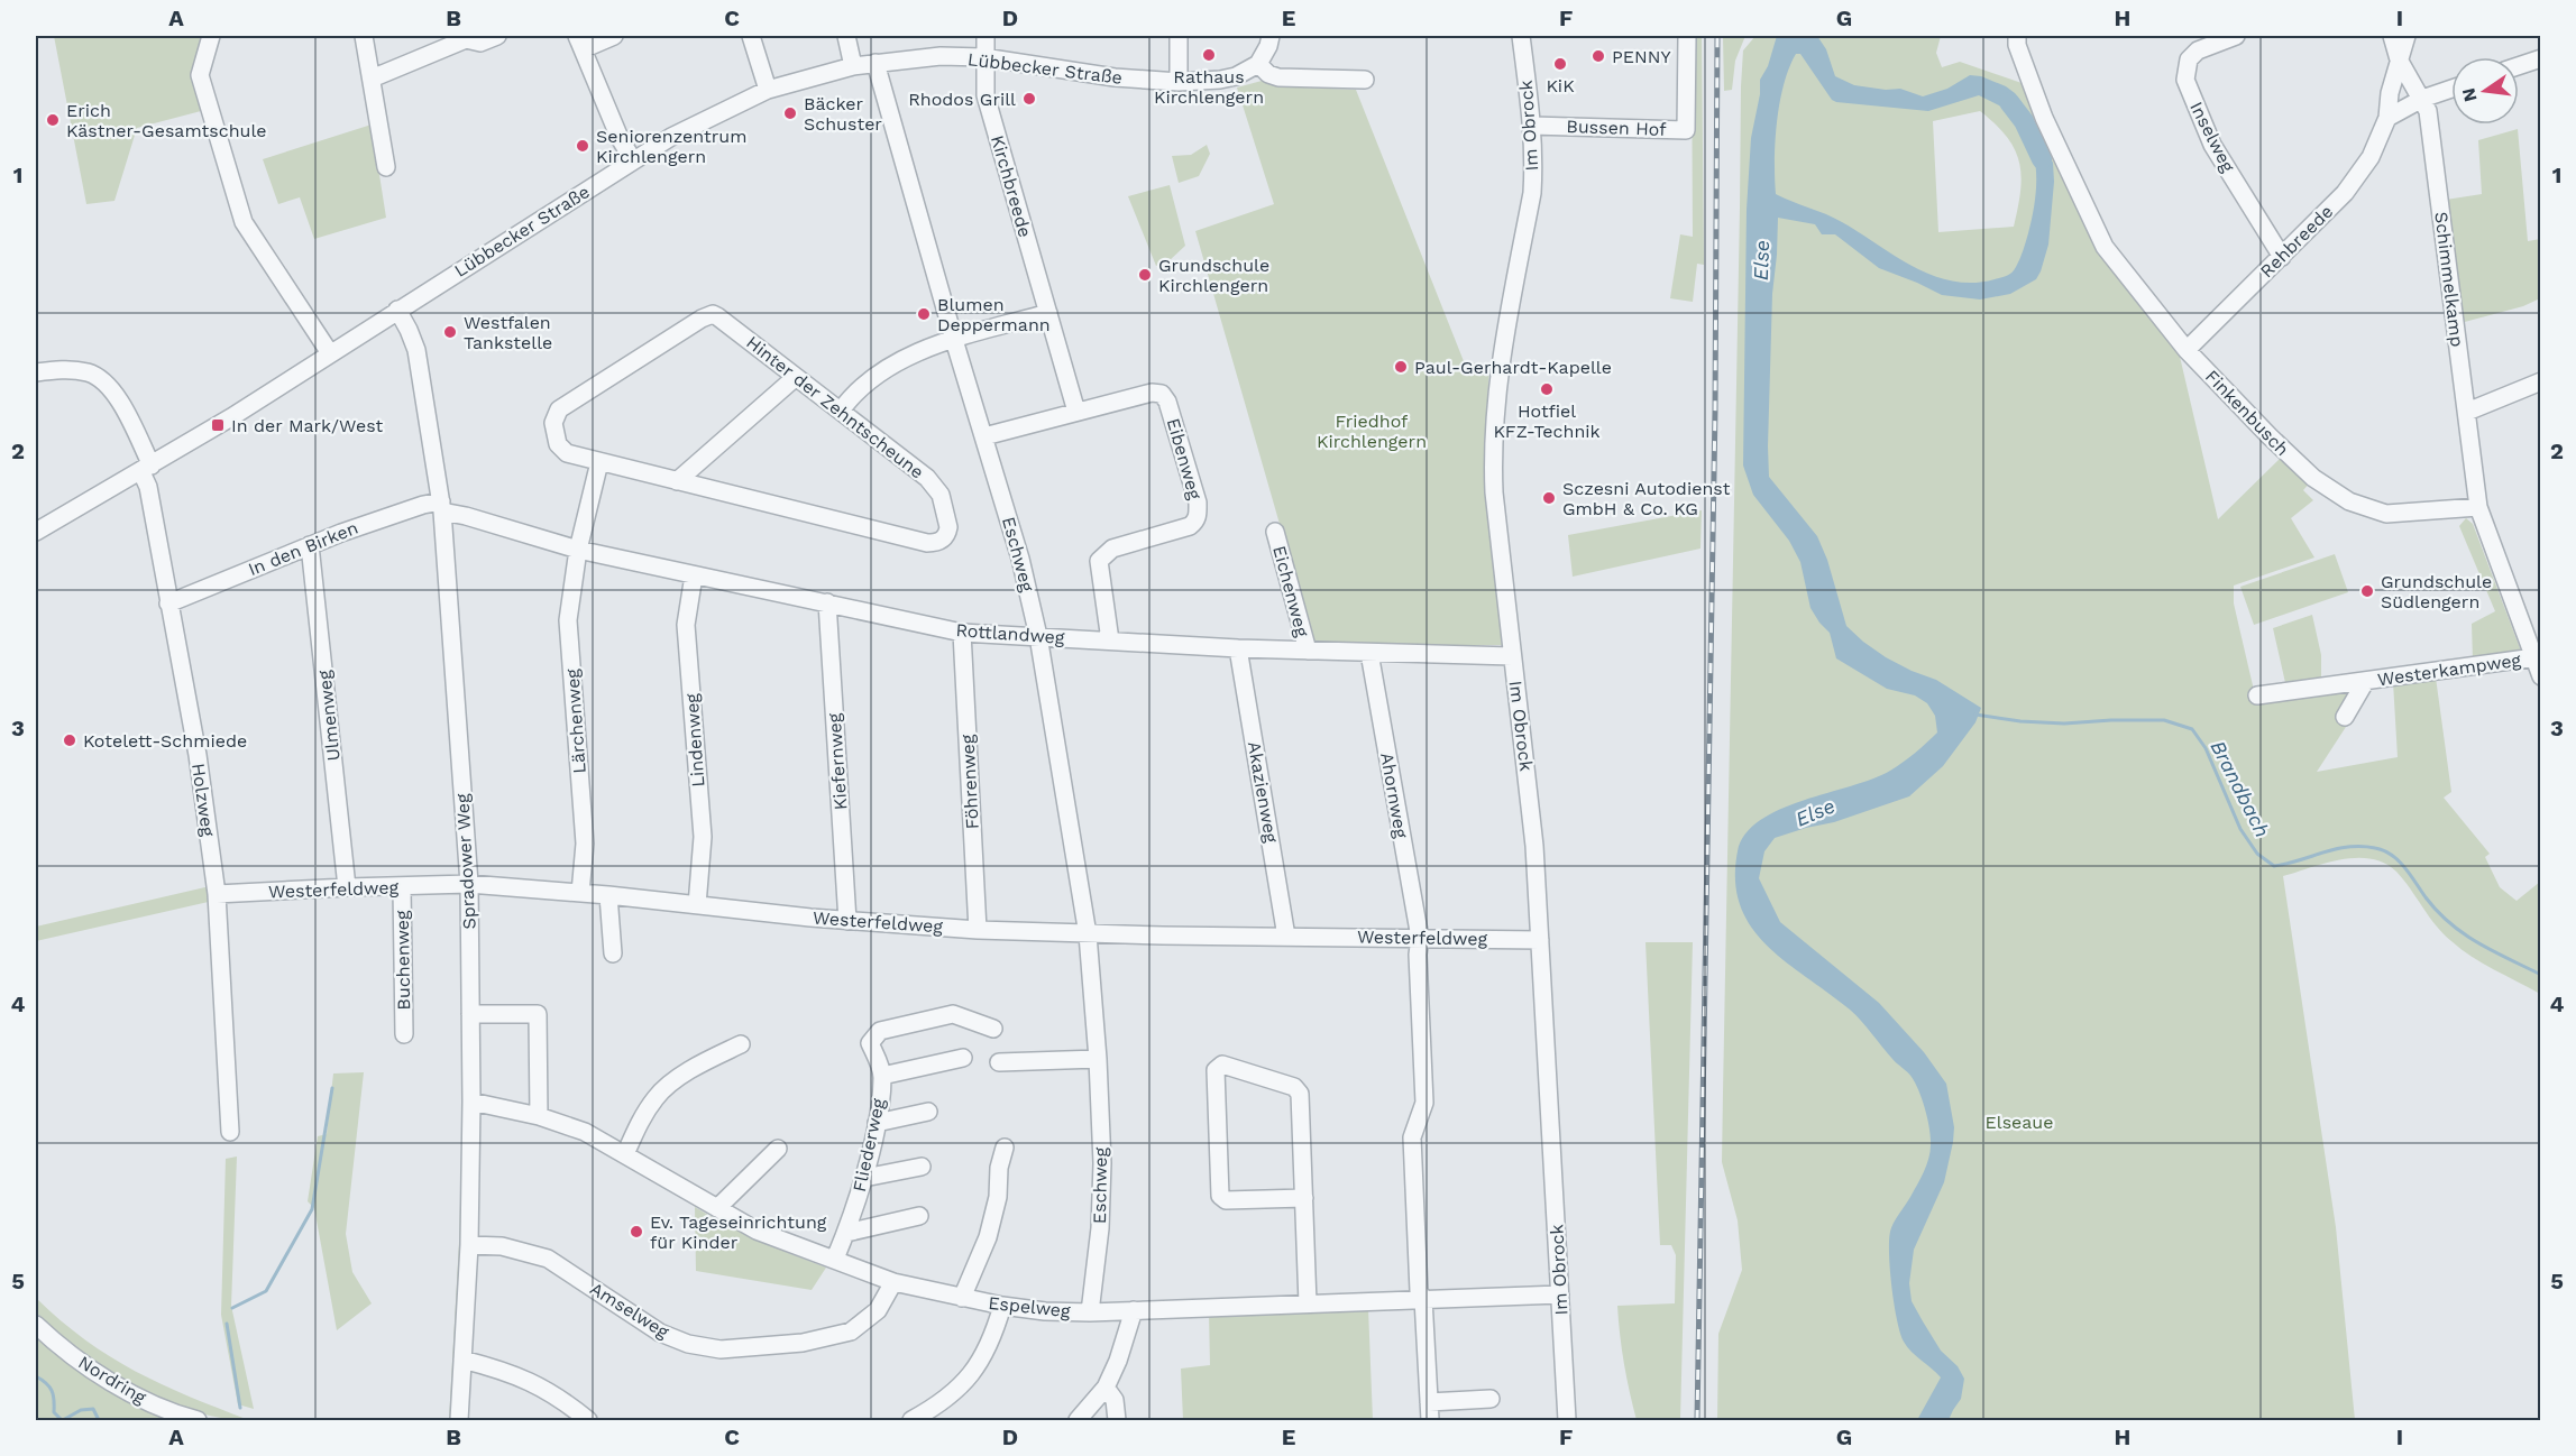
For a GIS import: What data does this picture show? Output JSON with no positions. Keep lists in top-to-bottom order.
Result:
{
  "streets": {
    "street": [
      "Lübbecker Straße",
      "Im Obrock",
      "Bussen Hof",
      "Inselweg",
      "Kirchbreede",
      "Rehbreede",
      "Schimmelkamp",
      "Hinter der Zehntscheune",
      "Finkenbusch",
      "Eibenweg",
      "In den Birken",
      "Eschweg",
      "Eichenweg",
      "Rottlandweg",
      "Westerkampweg",
      "Ulmenweg",
      "Lärchenweg",
      "Lindenweg",
      "Kiefernweg",
      "Föhrenweg",
      "Akazienweg",
      "Ahornweg",
      "Holzweg",
      "Spradower Weg",
      "Westerfeldweg",
      "Buchenweg",
      "Fliederweg",
      "Espelweg",
      "Amselweg",
      "Nordring"
    ]
  },
  "crossings": [
    ["Lübbecker Straße", "Kirchbreede"],
    ["Lübbecker Straße", "Eschweg"],
    ["Lübbecker Straße", "Holzweg"],
    ["Lübbecker Straße", "Spradower Weg"],
    ["Im Obrock", "Bussen Hof"],
    ["Im Obrock", "Rottlandweg"],
    ["Im Obrock", "Westerfeldweg"],
    ["Im Obrock", "Espelweg"],
    ["Inselweg", "Rehbreede"],
    ["Kirchbreede", "Eibenweg"],
    ["Rehbreede", "Schimmelkamp"],
    ["Rehbreede", "Finkenbusch"],
    ["Schimmelkamp", "Finkenbusch"],
    ["Hinter der Zehntscheune", "Lärchenweg"],
    ["Eibenweg", "Eschweg"],
    ["Eibenweg", "Rottlandweg"],
    ["In den Birken", "Rottlandweg"],
    ["In den Birken", "Ulmenweg"],
    ["In den Birken", "Holzweg"],
    ["In den Birken", "Spradower Weg"],
    ["Eschweg", "Rottlandweg"],
    ["Eschweg", "Westerfeldweg"],
    ["Eschweg", "Espelweg"],
    ["Eichenweg", "Rottlandweg"],
    ["Rottlandweg", "Lärchenweg"],
    ["Rottlandweg", "Lindenweg"],
    ["Rottlandweg", "Kiefernweg"],
    ["Rottlandweg", "Föhrenweg"],
    ["Rottlandweg", "Akazienweg"],
    ["Rottlandweg", "Ahornweg"],
    ["Rottlandweg", "Spradower Weg"],
    ["Ulmenweg", "Westerfeldweg"],
    ["Lärchenweg", "Westerfeldweg"],
    ["Lindenweg", "Westerfeldweg"],
    ["Kiefernweg", "Westerfeldweg"],
    ["Föhrenweg", "Westerfeldweg"],
    ["Akazienweg", "Westerfeldweg"],
    ["Ahornweg", "Westerfeldweg"],
    ["Ahornweg", "Espelweg"],
    ["Holzweg", "Westerfeldweg"],
    ["Spradower Weg", "Westerfeldweg"],
    ["Spradower Weg", "Espelweg"],
    ["Spradower Weg", "Amselweg"],
    ["Westerfeldweg", "Buchenweg"],
    ["Fliederweg", "Espelweg"],
    ["Espelweg", "Amselweg"]
  ],
  "water": ["Else", "Brandbach"],
  "parks": ["Friedhof Kirchlengern", "Elseaue"],
  "places": {
    "other": [
      "Rathaus Kirchlengern",
      "PENNY",
      "KiK",
      "Rhodos Grill",
      "Bäcker Schuster",
      "Erich Kästner-Gesamtschule",
      "Seniorenzentrum Kirchlengern",
      "Grundschule Kirchlengern",
      "Blumen Deppermann",
      "Westfalen Tankstelle",
      "Paul-Gerhardt-Kapelle",
      "Hotfiel KFZ-Technik",
      "Sczesni Autodienst GmbH & Co. KG",
      "Grundschule Südlengern",
      "Kotelett-Schmiede",
      "Ev. Tageseinrichtung für Kinder"
    ],
    "transit": ["In der Mark/West"]
  },
  "north": "left",
  "grid": {
    "columns": [
      "A",
      "B",
      "C",
      "D",
      "E",
      "F",
      "G",
      "H",
      "I"
    ],
    "rows": [
      "1",
      "2",
      "3",
      "4",
      "5"
    ]
  }
}
